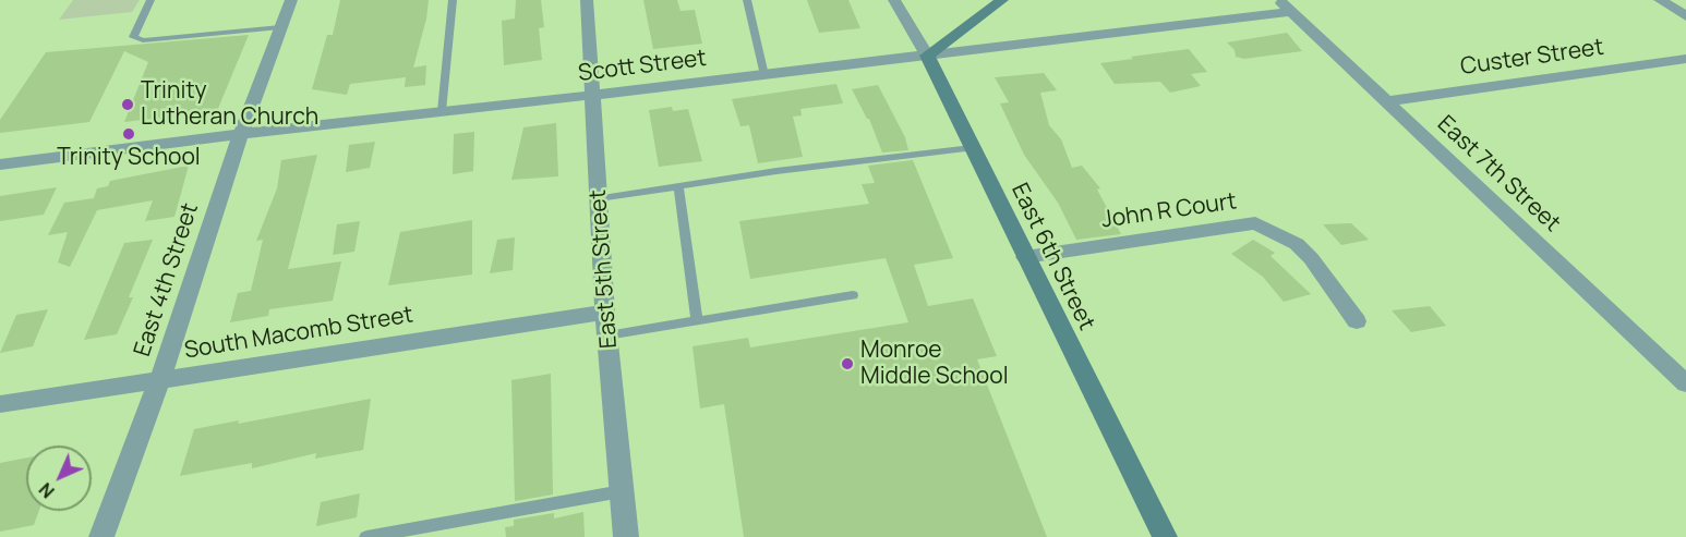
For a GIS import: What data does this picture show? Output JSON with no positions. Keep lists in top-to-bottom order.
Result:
{
  "streets": {
    "street": [
      "Custer Street",
      "Scott Street",
      "East 7th Street",
      "John R Court",
      "East 6th Street",
      "East 5th Street",
      "East 4th Street",
      "South Macomb Street"
    ]
  },
  "crossings": [
    ["Custer Street", "East 7th Street"],
    ["Scott Street", "East 7th Street"],
    ["Scott Street", "East 6th Street"],
    ["Scott Street", "East 5th Street"],
    ["Scott Street", "East 4th Street"],
    ["John R Court", "East 6th Street"],
    ["East 5th Street", "South Macomb Street"],
    ["East 4th Street", "South Macomb Street"]
  ],
  "places": ["Trinity Lutheran Church", "Trinity School", "Monroe Middle School"],
  "north": "bottom left"
}
